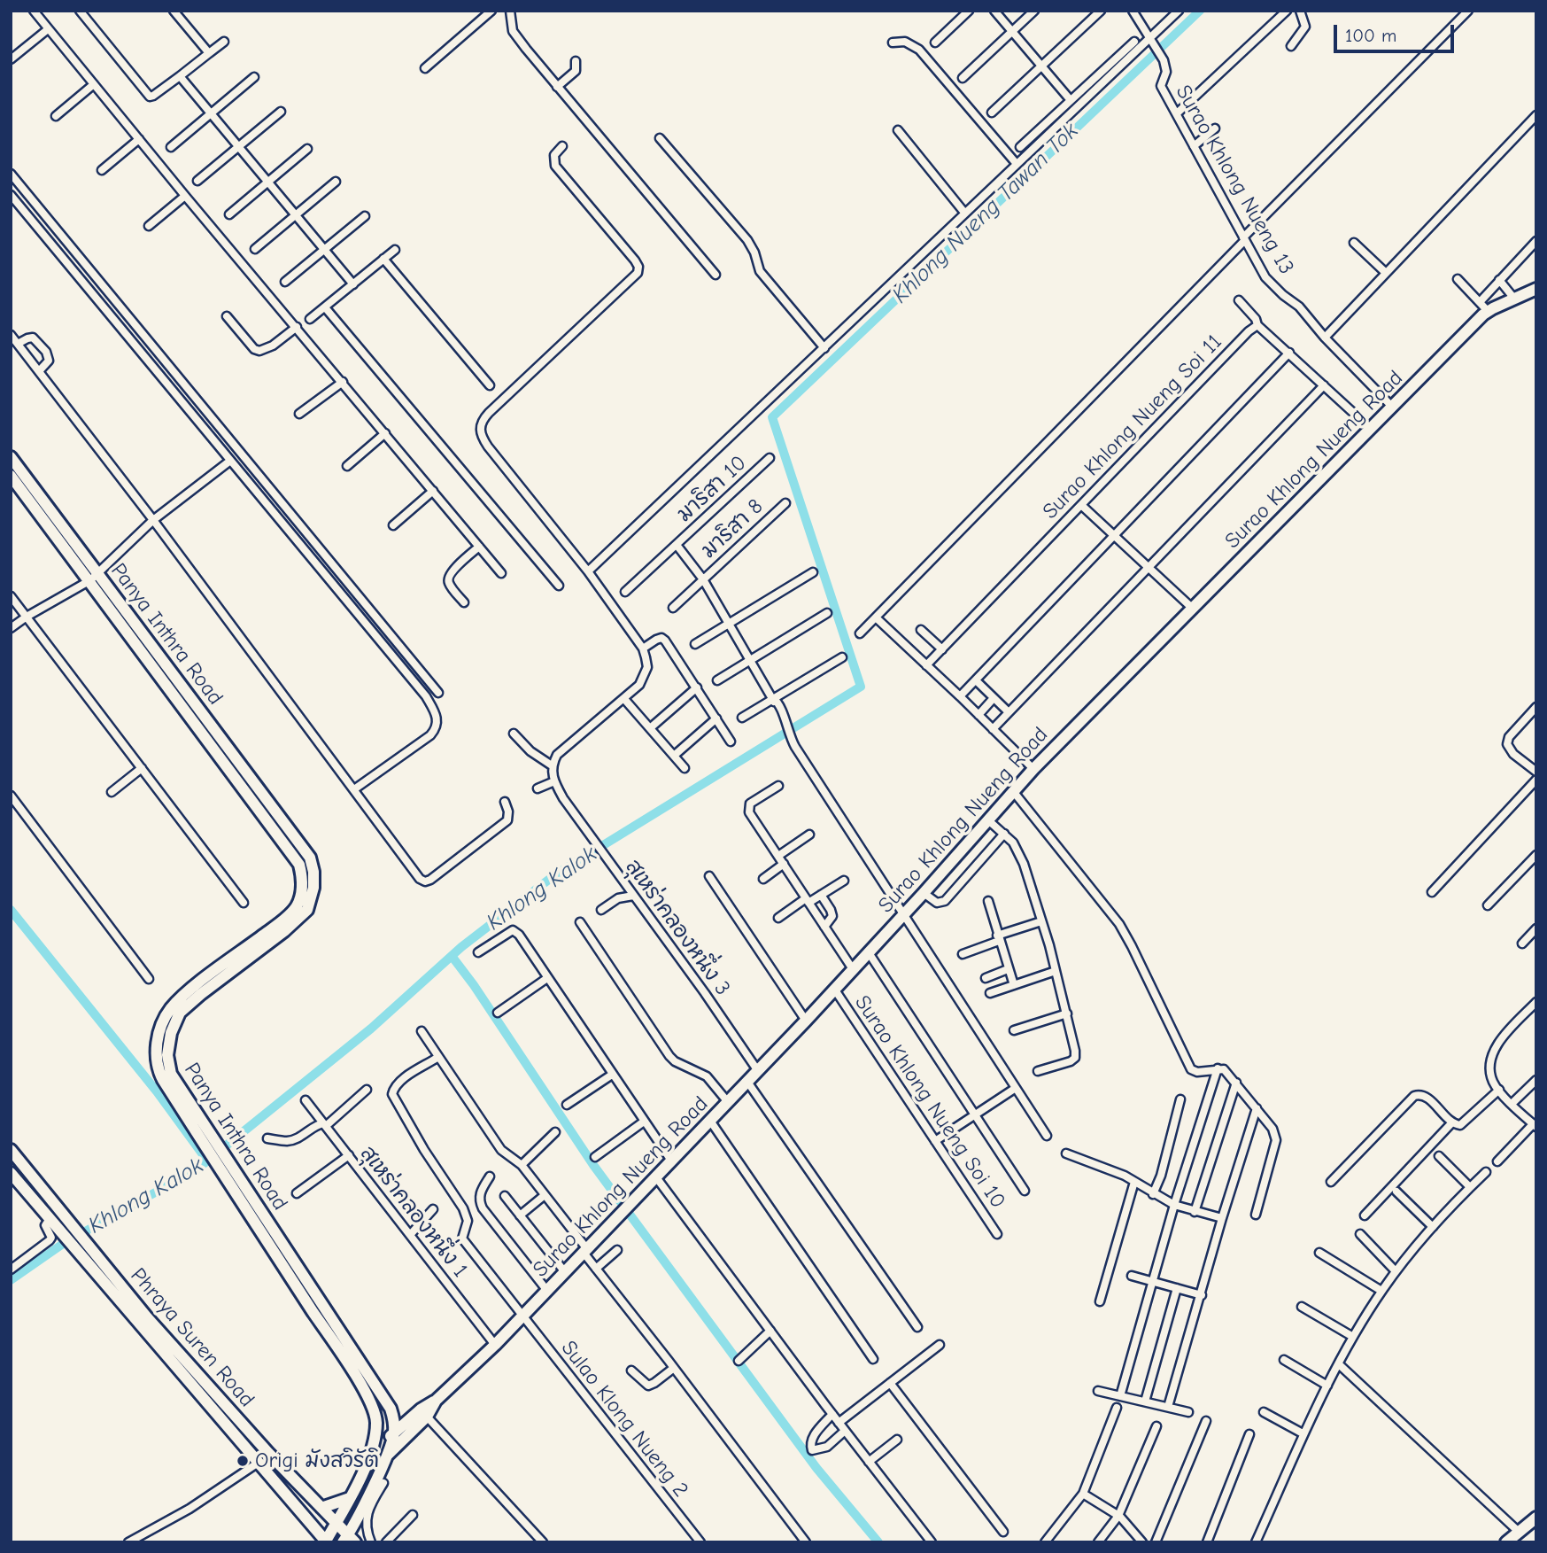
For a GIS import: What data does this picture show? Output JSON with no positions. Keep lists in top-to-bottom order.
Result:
{
  "streets": {
    "street": [
      "Surao Khlong Nueng 13",
      "Surao Khlong Nueng Soi 11",
      "Surao Khlong Nueng Road",
      "มาริสา 10",
      "มาริสา 8",
      "Panya Inthra Road",
      "สุเหร่าคลองหนึ่ง 3",
      "Surao Khlong Nueng Soi 10",
      "สุเหร่าคลองหนึ่ง 1",
      "Phraya Suren Road",
      "Sulao Klong Nueng 2"
    ]
  },
  "crossings": [
    ["Surao Khlong Nueng 13", "Surao Khlong Nueng Road"],
    ["Surao Khlong Nueng Road", "Panya Inthra Road"],
    ["Surao Khlong Nueng Road", "สุเหร่าคลองหนึ่ง 3"],
    ["Surao Khlong Nueng Road", "Surao Khlong Nueng Soi 10"],
    ["Surao Khlong Nueng Road", "สุเหร่าคลองหนึ่ง 1"],
    ["Surao Khlong Nueng Road", "Sulao Klong Nueng 2"],
    ["Panya Inthra Road", "Phraya Suren Road"]
  ],
  "water": ["Khlong Nueng Tawan Tok", "Khlong Kalok"],
  "places": ["Origi มังสวิรัติ"],
  "scale_bar": "100 m"
}
